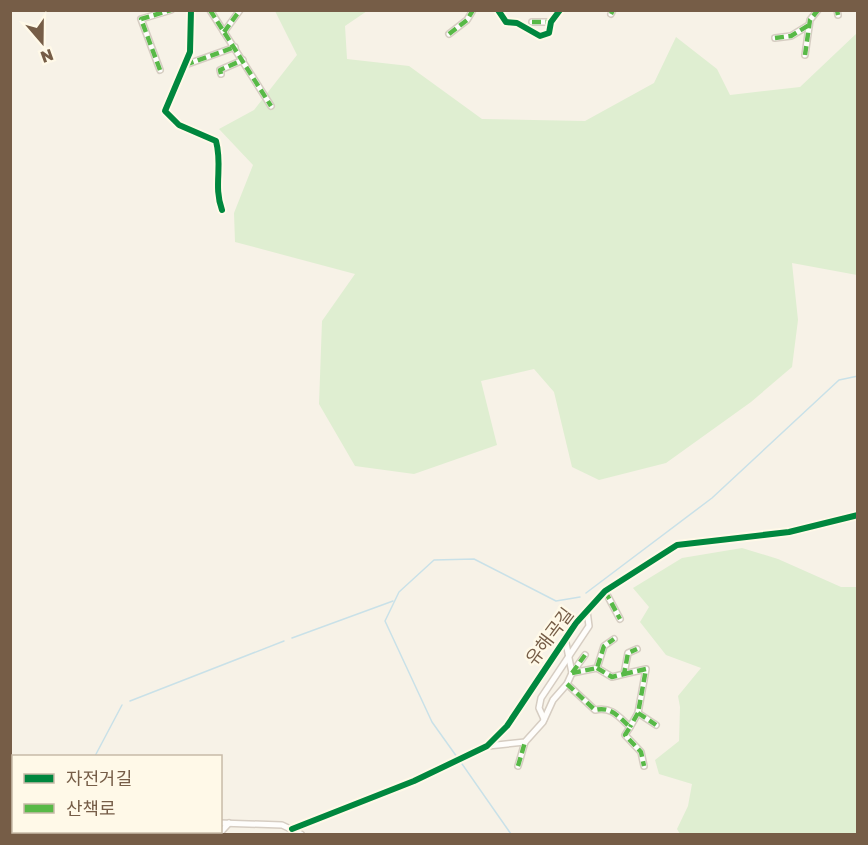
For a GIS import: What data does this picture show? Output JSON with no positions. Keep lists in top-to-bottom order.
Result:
{
  "streets": {
    "street": ["유해곡길"]
  },
  "legend": ["자전거길", "산책로"],
  "north": "bottom"
}
